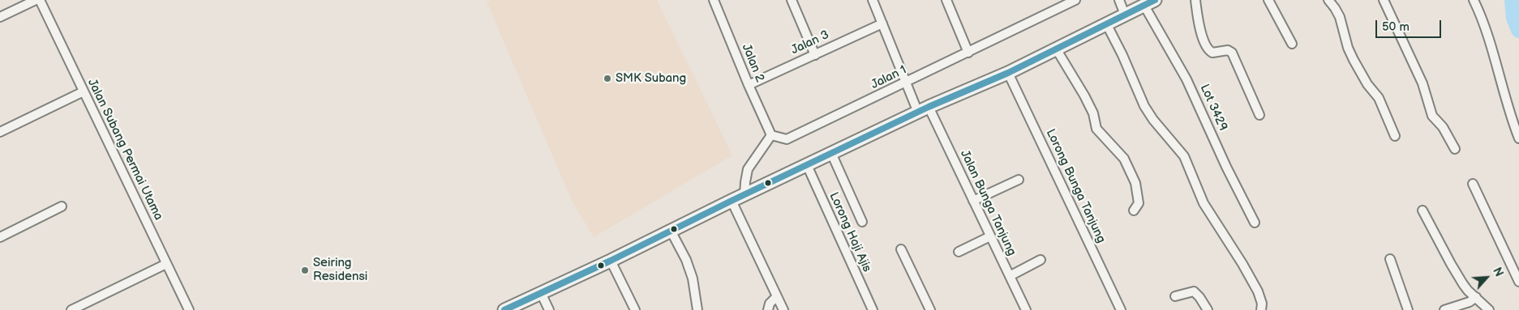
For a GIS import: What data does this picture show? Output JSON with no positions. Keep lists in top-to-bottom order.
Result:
{
  "streets": {
    "street": [
      "Jalan 3",
      "Jalan 2",
      "Jalan 1",
      "Lot 3429",
      "Jalan Subang Permai Utama",
      "Lorong Bunga Tanjung",
      "Jalan Bunga Tanjung",
      "Lorong Haji Ajis"
    ]
  },
  "crossings": [
    ["Jalan 3", "Jalan 2"],
    ["Jalan 3", "Jalan Bunga Tanjung"],
    ["Jalan 2", "Jalan 1"],
    ["Jalan 1", "Jalan Bunga Tanjung"]
  ],
  "places": ["SMK Subang", "Seiring Residensi"],
  "scale_bar": "50 m",
  "north": "top right"
}
